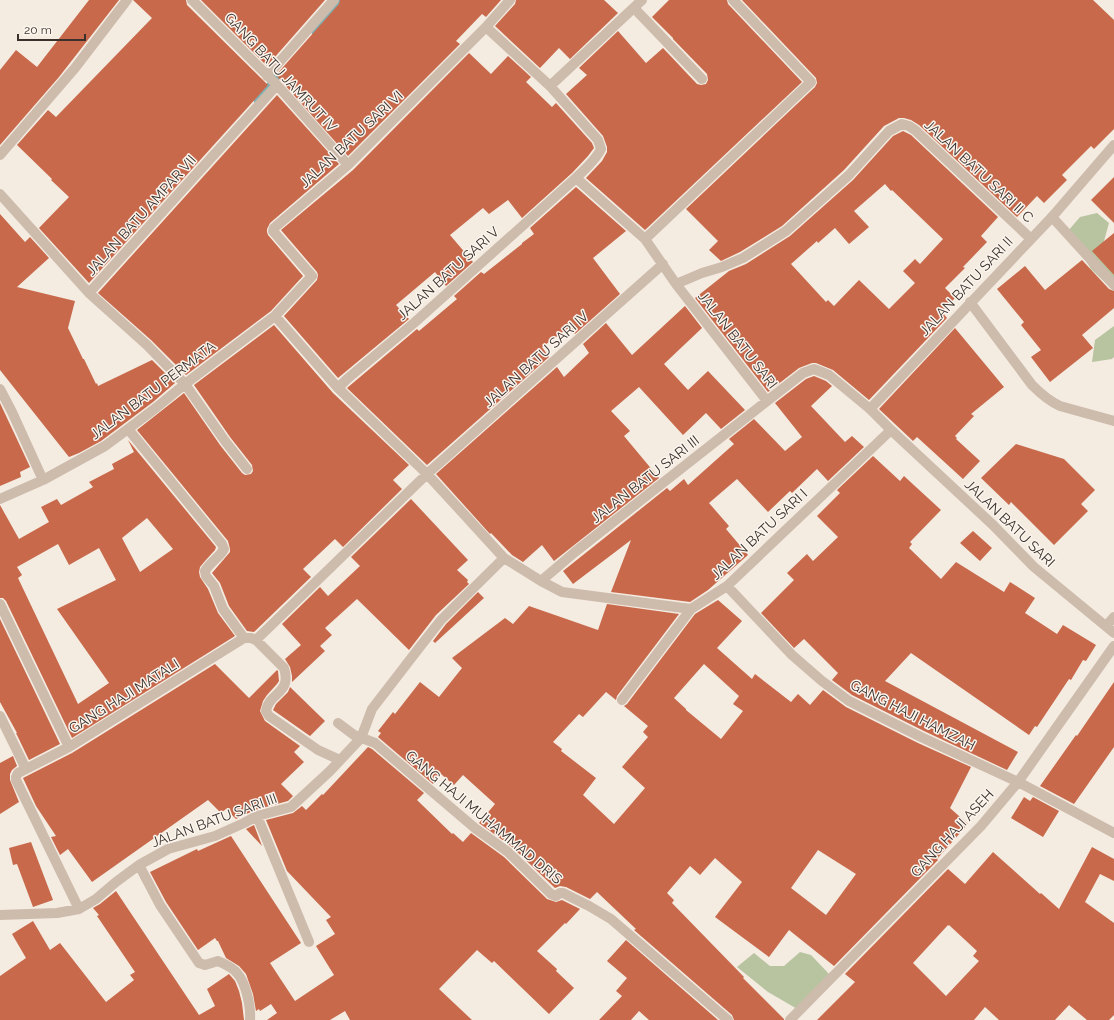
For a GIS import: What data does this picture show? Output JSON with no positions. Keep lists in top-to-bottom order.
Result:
{
  "streets": {
    "street": [
      "GANG BATU JAMRUT IV",
      "JALAN BATU SARI VI",
      "JALAN BATU SARI II C",
      "JALAN BATU AMPAR VII",
      "JALAN BATU SARI V",
      "JALAN BATU SARI II",
      "JALAN BATU SARI",
      "JALAN BATU SARI IV",
      "JALAN BATU PERMATA",
      "JALAN BATU SARI III",
      "JALAN BATU SARI I",
      "GANG HAJI MATALI",
      "GANG HAJI HAMZAH",
      "GANG HAJI MUHAMMAD DRIS",
      "GANG HAJI ASEH"
    ]
  },
  "crossings": [
    ["GANG BATU JAMRUT IV", "JALAN BATU SARI VI"],
    ["GANG BATU JAMRUT IV", "JALAN BATU AMPAR VII"],
    ["JALAN BATU SARI VI", "JALAN BATU PERMATA"],
    ["JALAN BATU SARI II C", "JALAN BATU SARI II"],
    ["JALAN BATU SARI II C", "JALAN BATU SARI"],
    ["JALAN BATU AMPAR VII", "JALAN BATU PERMATA"],
    ["JALAN BATU SARI V", "JALAN BATU SARI"],
    ["JALAN BATU SARI II", "JALAN BATU SARI"],
    ["JALAN BATU SARI", "JALAN BATU SARI IV"],
    ["JALAN BATU SARI", "JALAN BATU SARI III"],
    ["JALAN BATU SARI", "JALAN BATU SARI I"],
    ["JALAN BATU SARI III", "GANG HAJI MUHAMMAD DRIS"],
    ["JALAN BATU SARI I", "GANG HAJI HAMZAH"],
    ["GANG HAJI HAMZAH", "GANG HAJI ASEH"]
  ],
  "scale_bar": "20 m"
}
